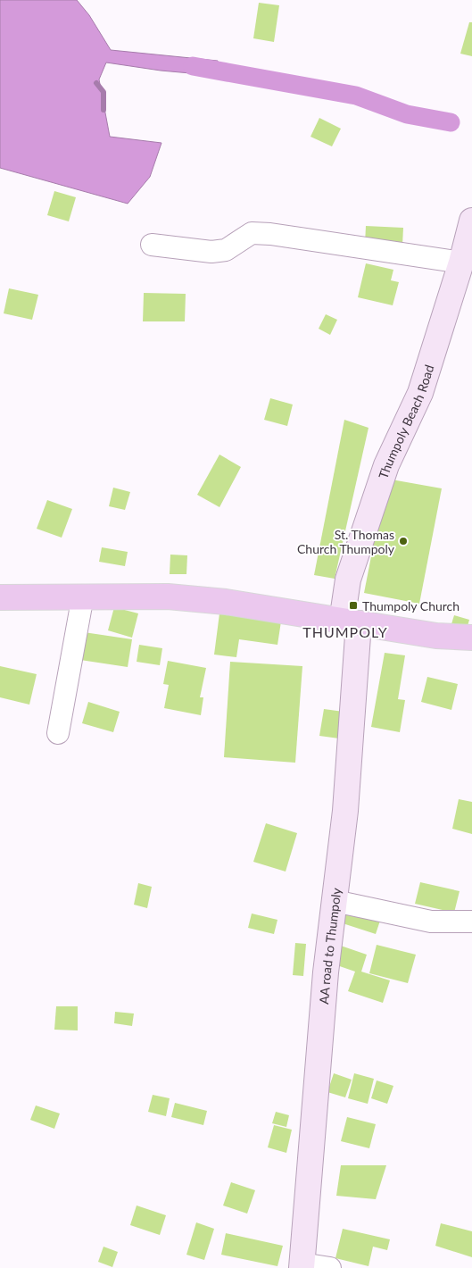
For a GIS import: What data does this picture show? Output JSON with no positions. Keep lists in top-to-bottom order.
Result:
{
  "streets": {
    "main road": ["Thumpoly Beach Road", "AA road to Thumpoly"]
  },
  "crossings": [
    ["Thumpoly Beach Road", "AA road to Thumpoly"]
  ],
  "districts": ["THUMPOLY"],
  "places": {
    "other": ["St. Thomas Church Thumpoly"],
    "transit": ["Thumpoly Church"]
  }
}
